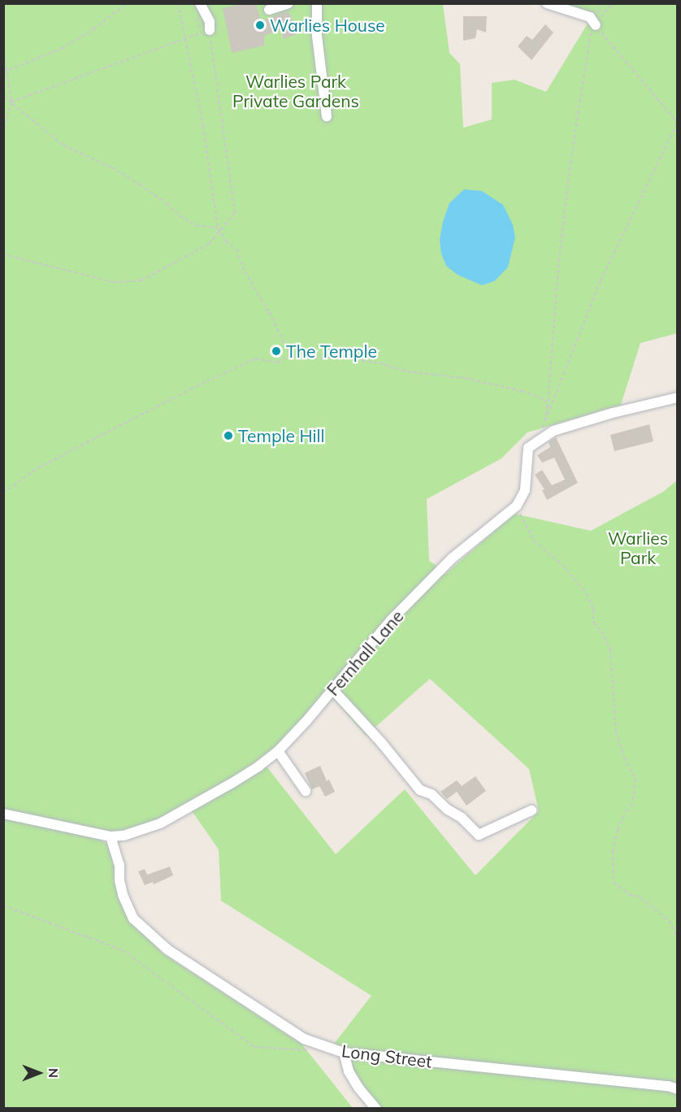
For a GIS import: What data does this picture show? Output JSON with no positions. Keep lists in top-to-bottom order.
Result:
{
  "streets": {
    "street": ["Fernhall Lane", "Long Street"]
  },
  "crossings": [
    ["Fernhall Lane", "Long Street"]
  ],
  "parks": ["Warlies Park Private Gardens", "Warlies Park"],
  "places": ["Warlies House", "The Temple", "Temple Hill"],
  "north": "right"
}
